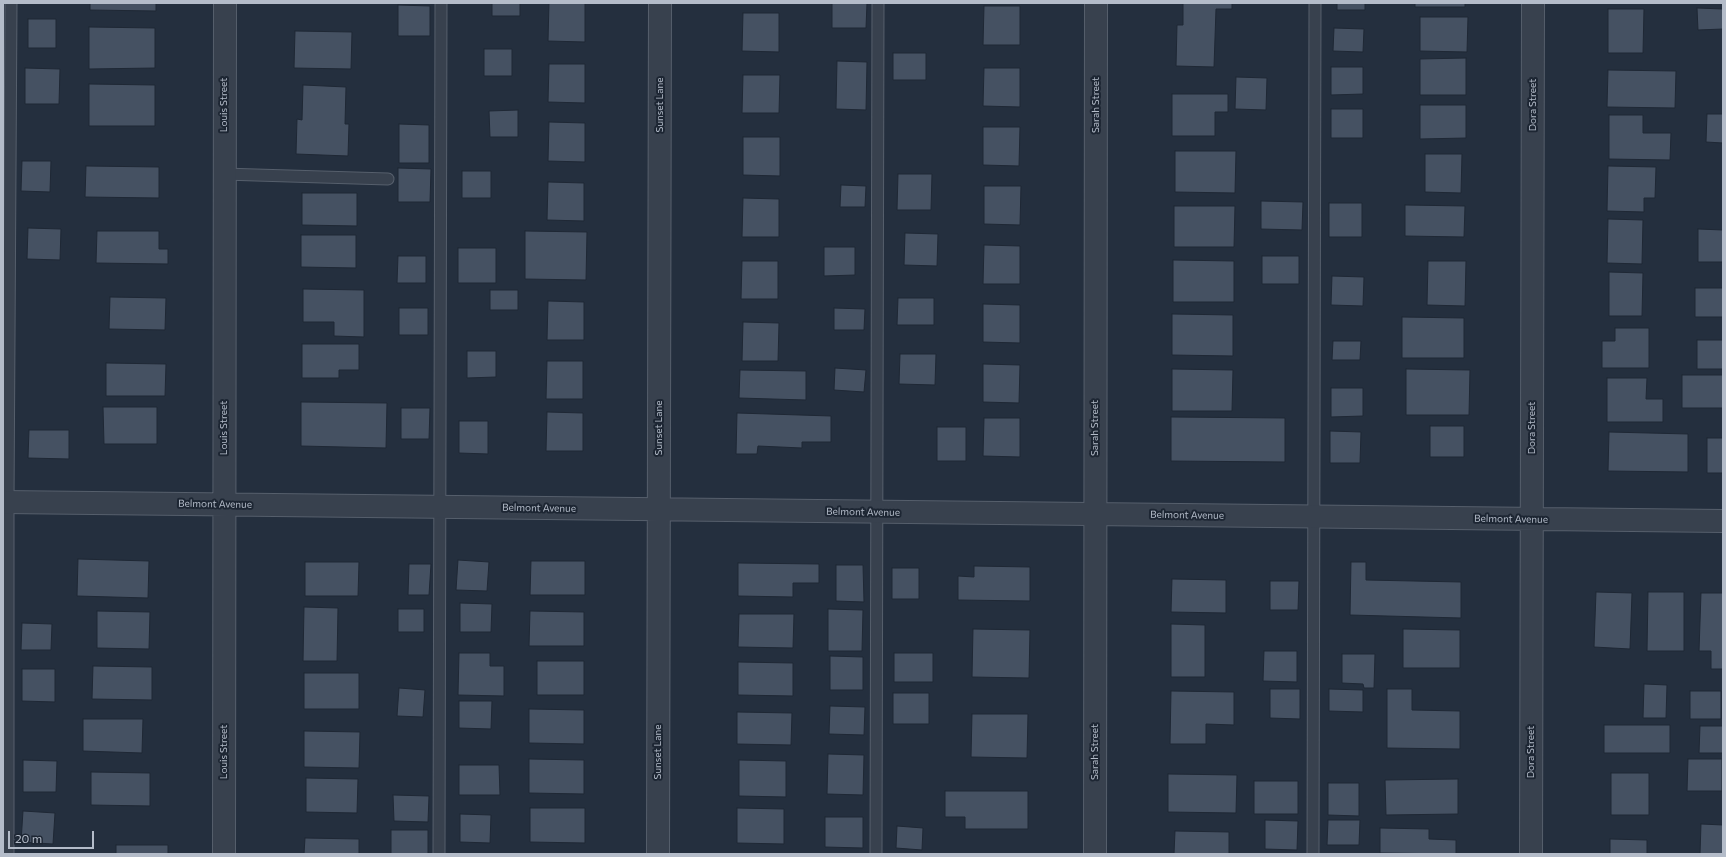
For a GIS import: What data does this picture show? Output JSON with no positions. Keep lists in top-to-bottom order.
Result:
{
  "streets": {
    "street": [
      "Louis Street",
      "Sunset Lane",
      "Sarah Street",
      "Dora Street",
      "Belmont Avenue"
    ]
  },
  "crossings": [
    ["Louis Street", "Belmont Avenue"],
    ["Sunset Lane", "Belmont Avenue"],
    ["Sarah Street", "Belmont Avenue"],
    ["Dora Street", "Belmont Avenue"]
  ],
  "scale_bar": "20 m"
}
